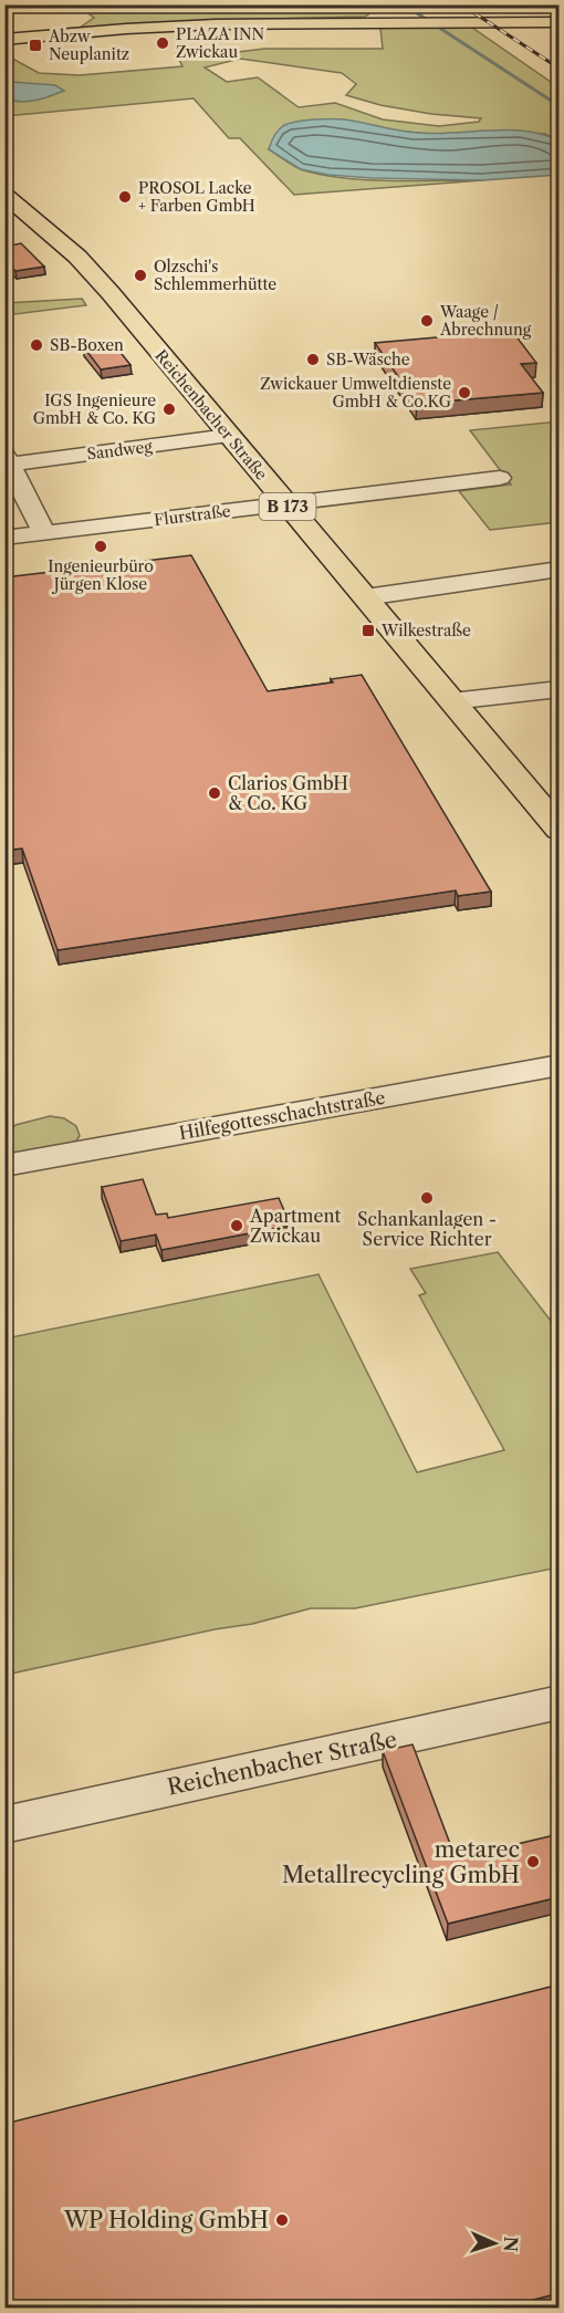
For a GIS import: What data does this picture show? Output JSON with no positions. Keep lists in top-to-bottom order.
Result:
{
  "streets": {
    "main road": ["Reichenbacher Straße", "B 173"],
    "street": ["Sandweg", "Flurstraße", "Hilfegottesschachtstraße"]
  },
  "crossings": [
    ["Reichenbacher Straße", "Sandweg"],
    ["Reichenbacher Straße", "Flurstraße"]
  ],
  "places": {
    "other": [
      "PLAZA INN Zwickau",
      "PROSOL Lacke + Farben GmbH",
      "Olzschi's Schlemmerhütte",
      "Waage / Abrechnung",
      "SB-Boxen",
      "SB-Wäsche",
      "Zwickauer Umweltdienste GmbH & Co.KG",
      "IGS Ingenieure GmbH & Co. KG",
      "Ingenieurbüro Jürgen Klose",
      "Clarios GmbH & Co. KG",
      "Schankanlagen - Service Richter",
      "Apartment Zwickau",
      "metarec Metallrecycling GmbH",
      "WP Holding GmbH"
    ],
    "transit": ["Abzw Neuplanitz", "Wilkestraße"]
  },
  "north": "right"
}
